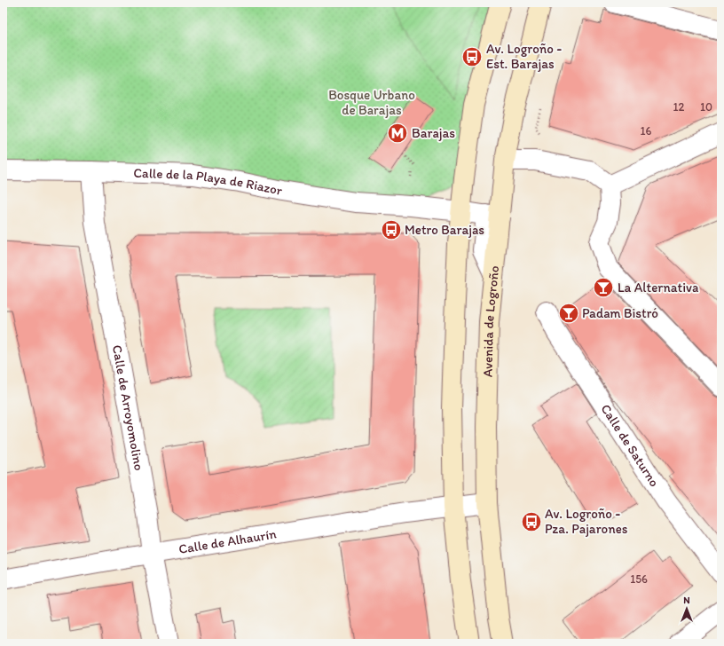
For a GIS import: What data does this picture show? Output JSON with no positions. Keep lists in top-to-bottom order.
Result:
{
  "streets": {
    "main road": ["Avenida de Logroño"],
    "street": [
      "Calle de la Playa de Riazor",
      "Calle de Arroyomolino",
      "Calle de Saturno",
      "Calle de Alhaurín"
    ]
  },
  "crossings": [
    ["Calle de la Playa de Riazor", "Avenida de Logroño"],
    ["Calle de la Playa de Riazor", "Calle de Arroyomolino"],
    ["Avenida de Logroño", "Calle de Alhaurín"],
    ["Calle de Arroyomolino", "Calle de Alhaurín"]
  ],
  "parks": ["Bosque Urbano de Barajas"],
  "places": {
    "bus stop": ["Av. Logroño - Est. Barajas", "Metro Barajas", "Av. Logroño - Pza. Pajarones"],
    "metro station": ["Barajas"],
    "bar": ["La Alternativa", "Padam Bistró"]
  },
  "house_numbers": [
    "12",
    "10",
    "16",
    "156"
  ],
  "north": "top"
}
